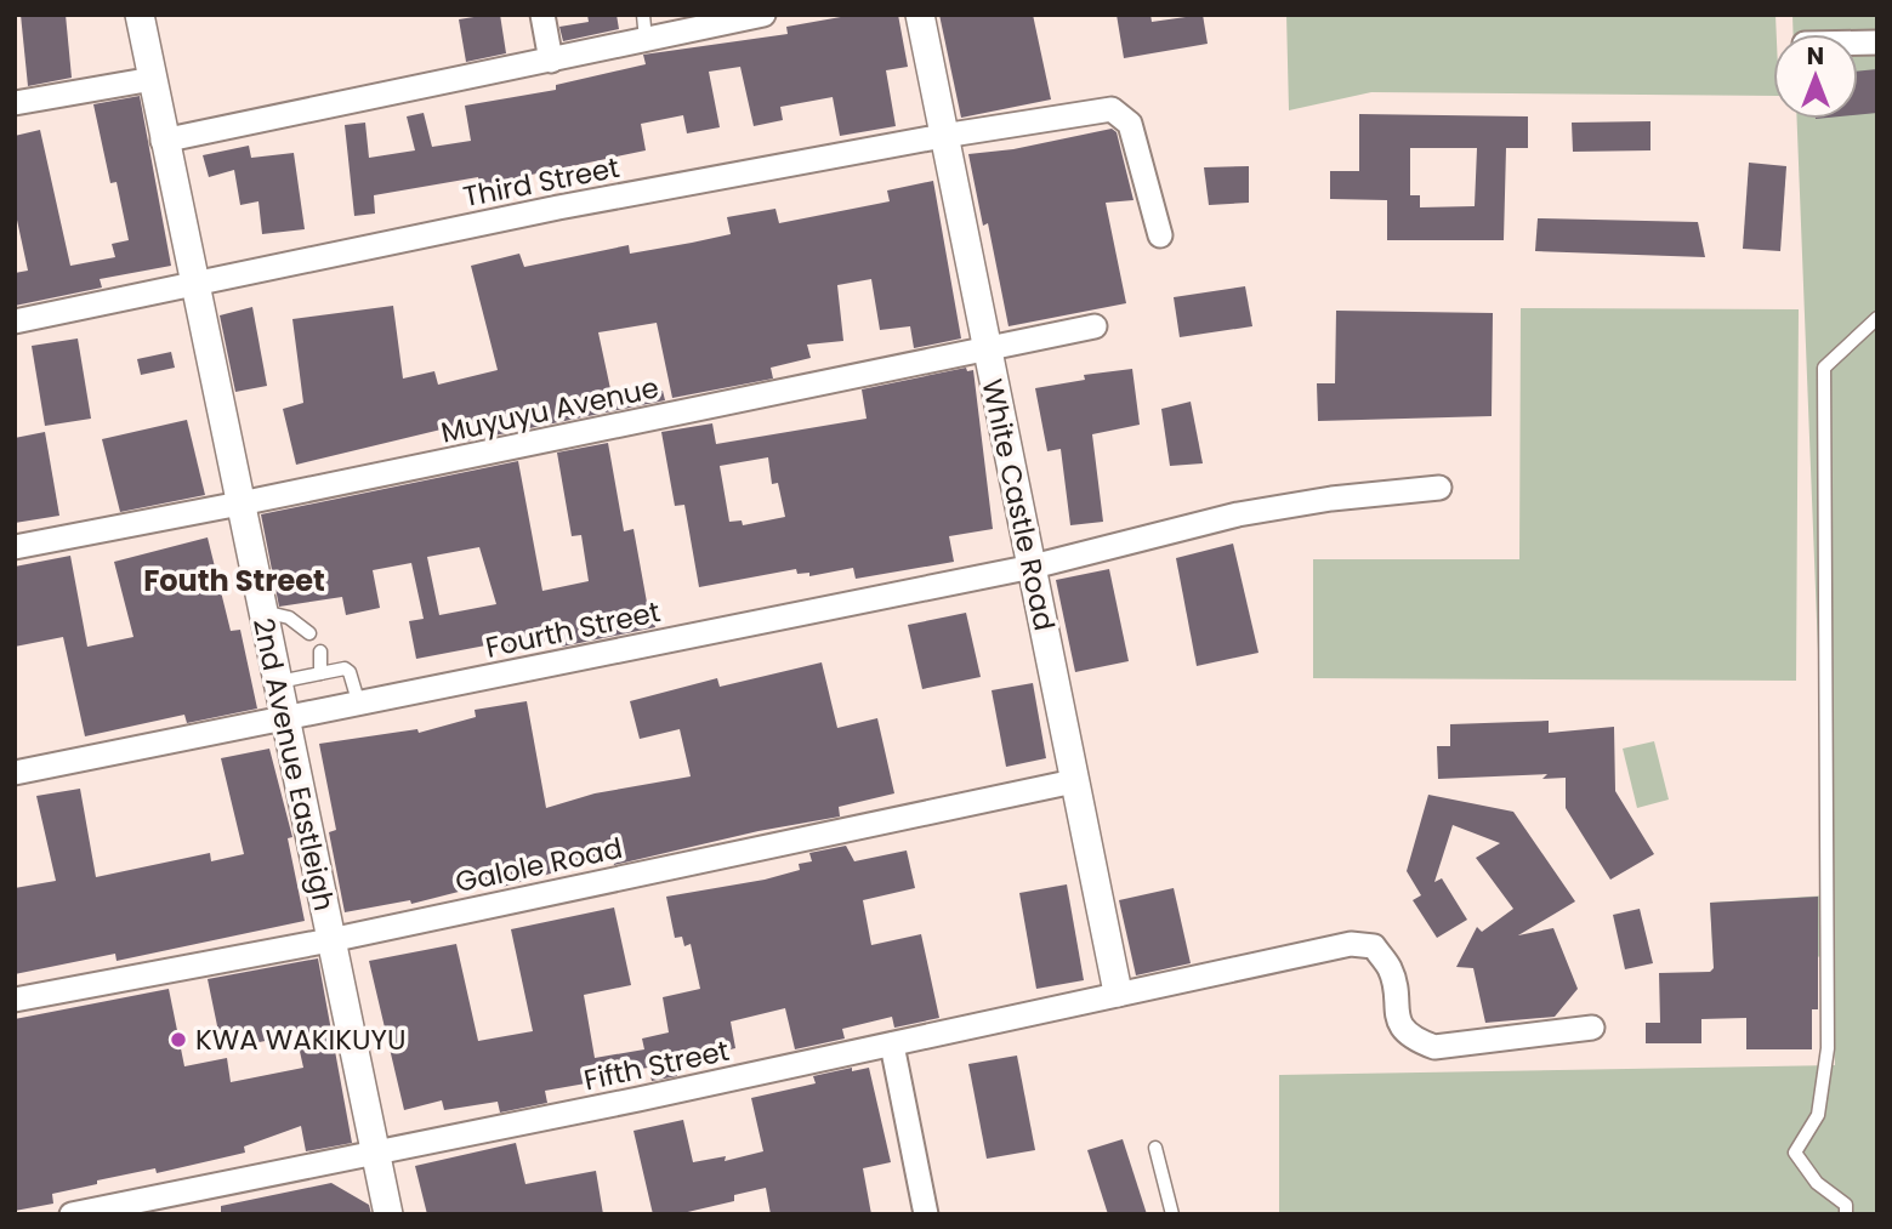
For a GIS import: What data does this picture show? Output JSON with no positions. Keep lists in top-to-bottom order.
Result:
{
  "streets": {
    "street": [
      "Third Street",
      "Muyuyu Avenue",
      "White Castle Road",
      "Fourth Street",
      "2nd Avenue Eastleigh",
      "Galole Road",
      "Fifth Street"
    ]
  },
  "crossings": [
    ["Third Street", "White Castle Road"],
    ["Third Street", "2nd Avenue Eastleigh"],
    ["Muyuyu Avenue", "White Castle Road"],
    ["Muyuyu Avenue", "2nd Avenue Eastleigh"],
    ["White Castle Road", "Fourth Street"],
    ["White Castle Road", "Galole Road"],
    ["White Castle Road", "Fifth Street"],
    ["Fourth Street", "2nd Avenue Eastleigh"],
    ["2nd Avenue Eastleigh", "Galole Road"],
    ["2nd Avenue Eastleigh", "Fifth Street"]
  ],
  "districts": ["Fouth Street"],
  "places": ["KWA WAKIKUYU"],
  "north": "top"
}
